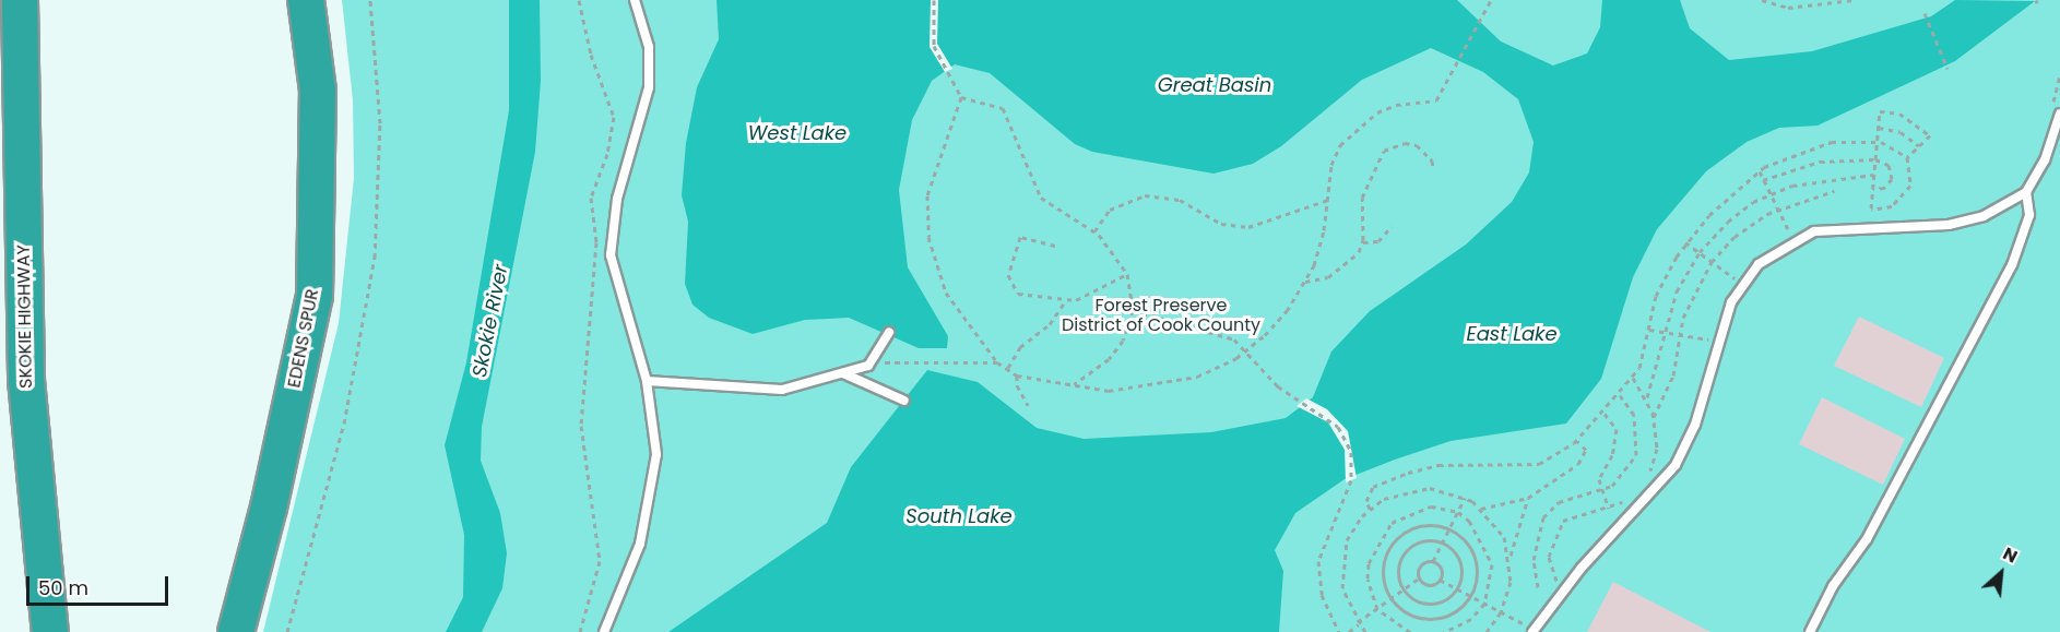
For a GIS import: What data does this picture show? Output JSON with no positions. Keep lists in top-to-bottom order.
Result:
{
  "streets": {
    "highway": ["SKOKIE HIGHWAY", "EDENS SPUR"]
  },
  "water": [
    "Great Basin",
    "West Lake",
    "Skokie River",
    "East Lake",
    "South Lake"
  ],
  "parks": ["Forest Preserve District of Cook County"],
  "scale_bar": "50 m",
  "north": "top right"
}
